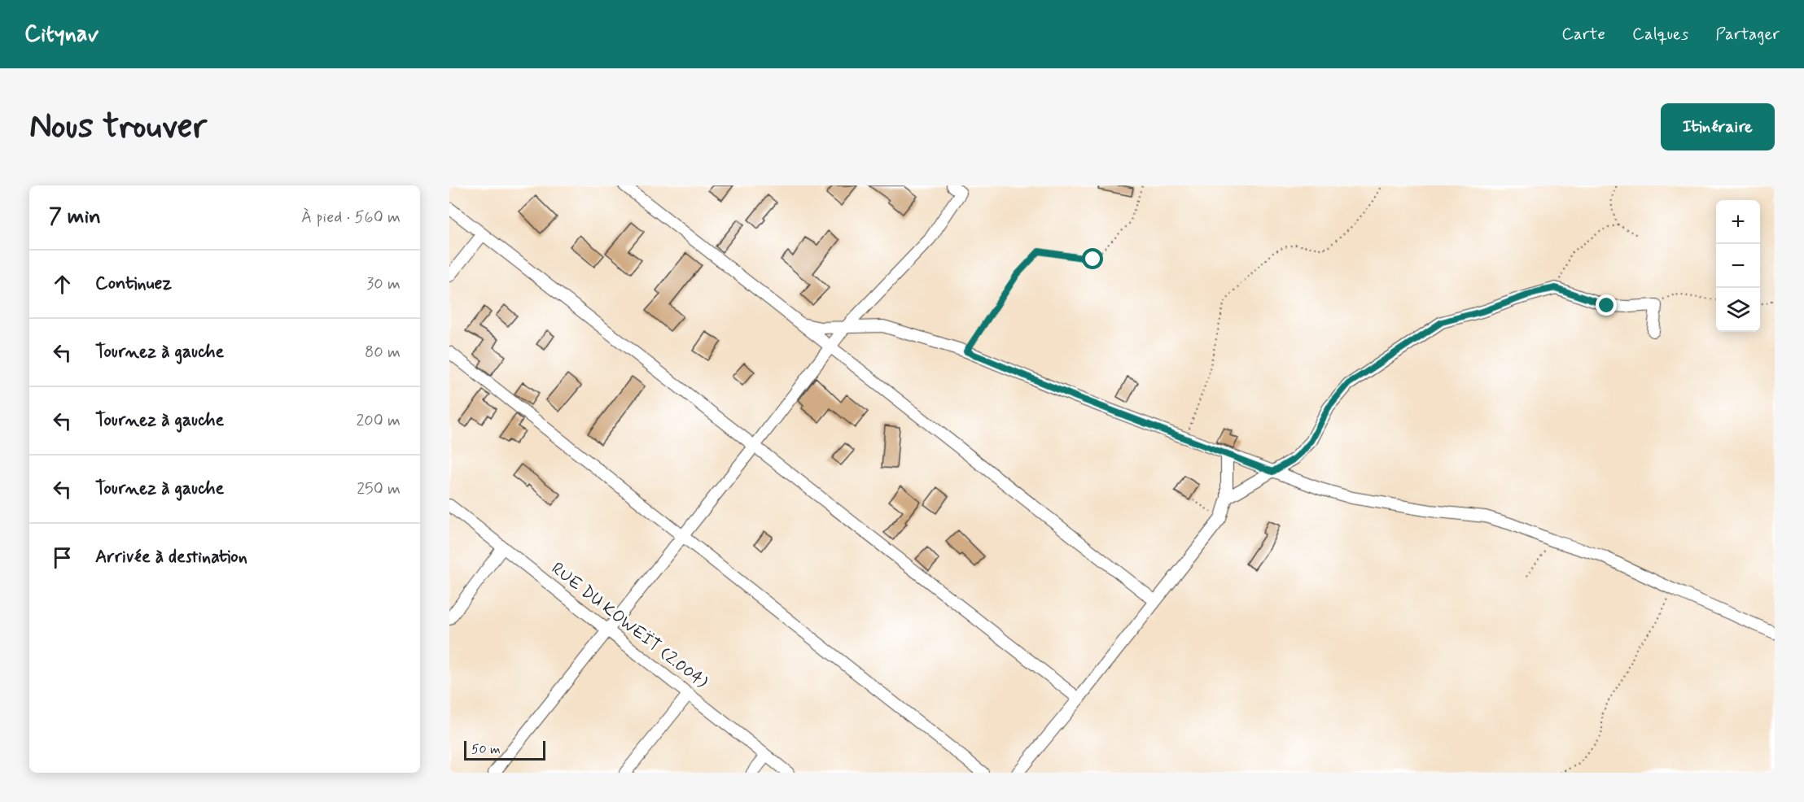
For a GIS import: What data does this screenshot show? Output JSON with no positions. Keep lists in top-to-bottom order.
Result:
{
  "streets": {
    "street": ["RUE DU KOWEÏT (2.004)"]
  },
  "scale_bar": "50 m",
  "page": {
    "header": "Citynav",
    "nav": ["Carte", "Calques", "Partager"],
    "buttons": "Itinéraire",
    "title": "Nous trouver",
    "heading": ["7 min", "À pied · 560 m"],
    "map_buttons": ["+", "−"],
    "list": [
      ["Continuez", "30 m"],
      ["Tournez à gauche", "80 m"],
      ["Tournez à gauche", "200 m"],
      ["Tournez à gauche", "250 m"],
      "Arrivée à destination"
    ],
    "scale": "50 m"
  }
}
